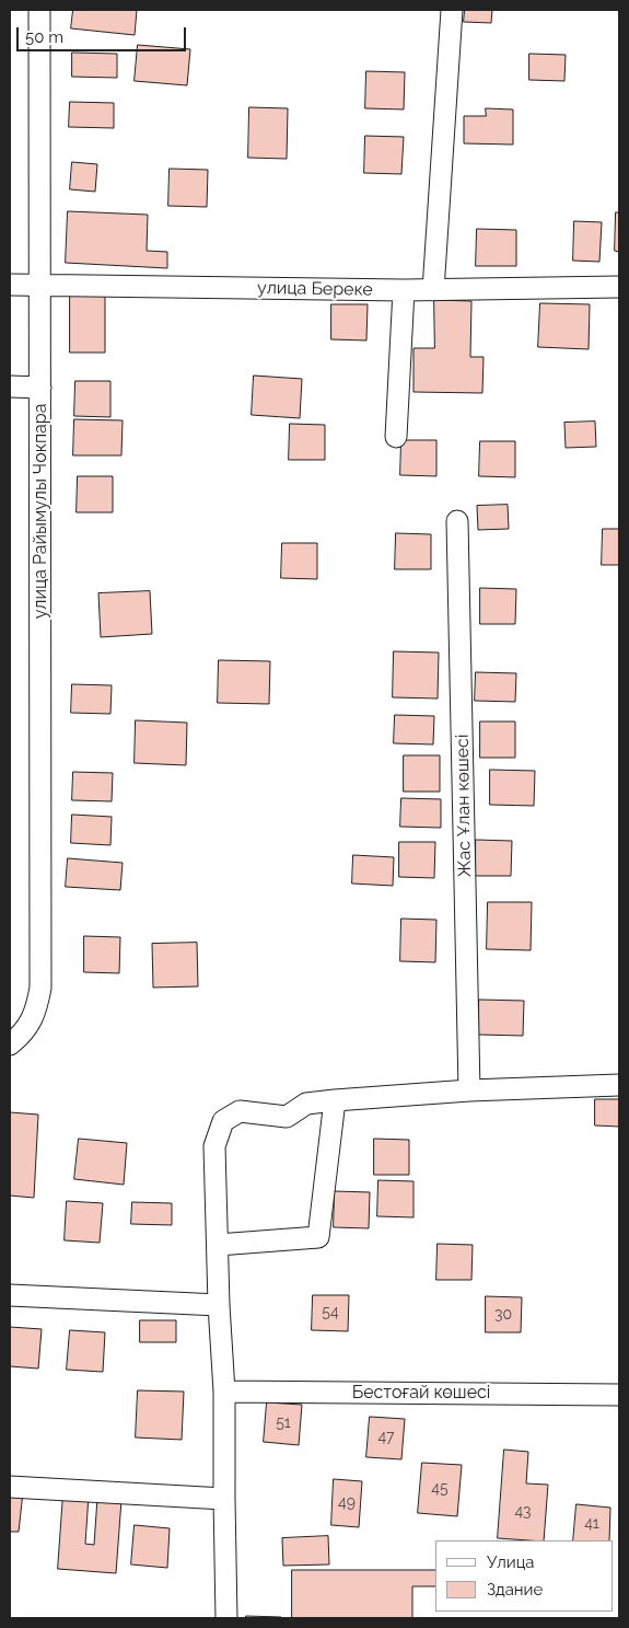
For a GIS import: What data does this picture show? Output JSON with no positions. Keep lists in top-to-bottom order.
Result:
{
  "streets": {
    "street": [
      "улица Береке",
      "улица Райымулы Чокпара",
      "Жас Ұлан көшесі",
      "Бестоғай көшесі"
    ]
  },
  "crossings": [
    ["улица Береке", "улица Райымулы Чокпара"]
  ],
  "house_numbers": [
    "54",
    "30",
    "51",
    "47",
    "45",
    "49",
    "43",
    "41"
  ],
  "legend": ["Улица", "Здание"],
  "scale_bar": "50 m"
}
